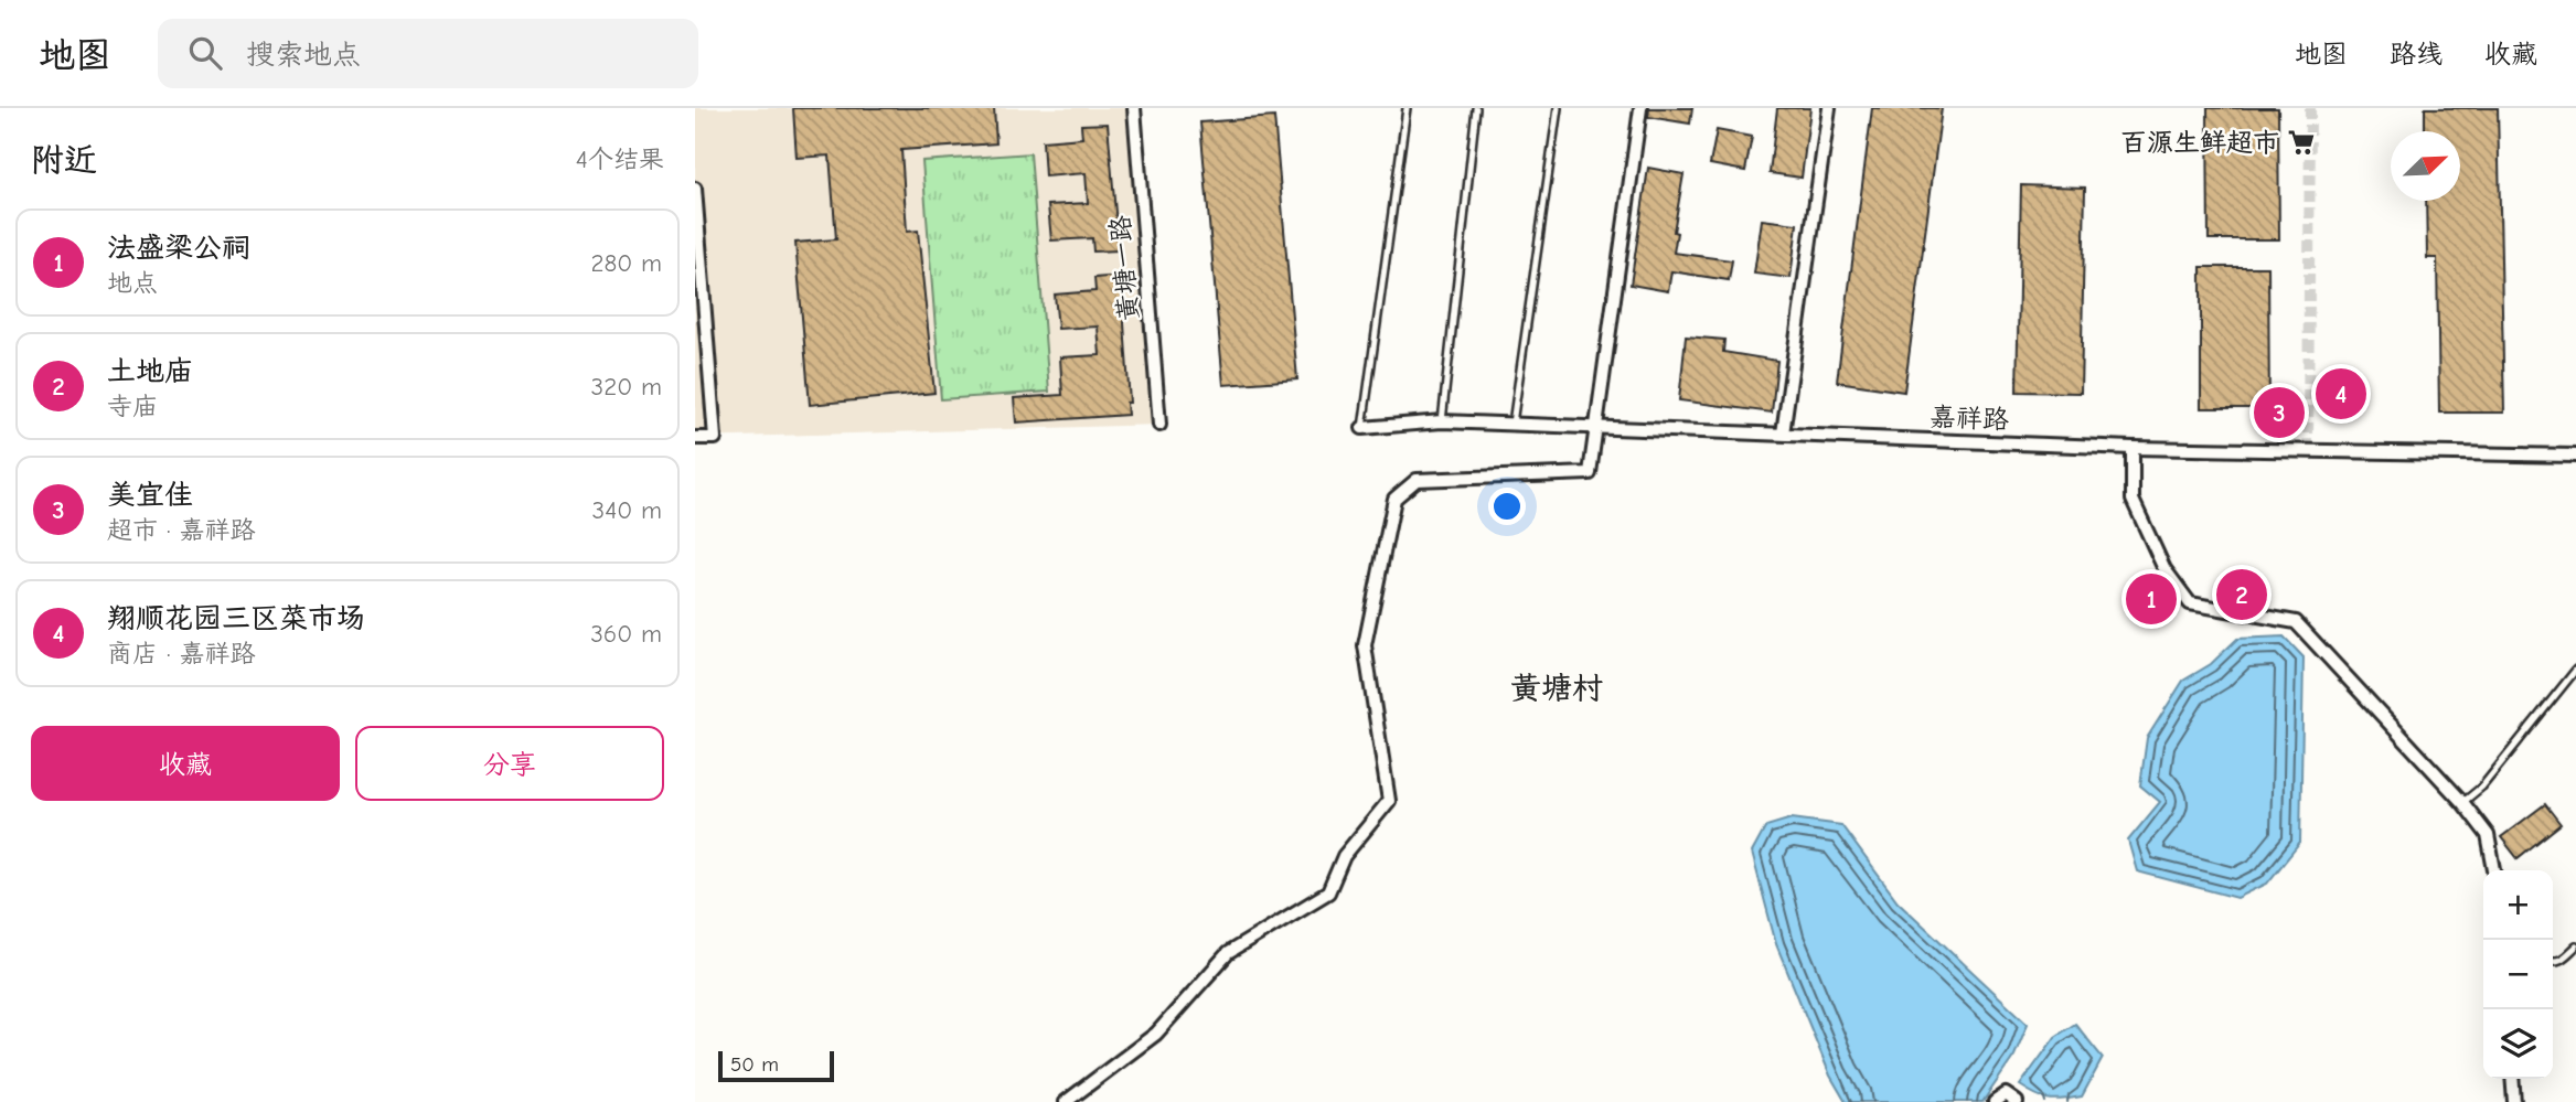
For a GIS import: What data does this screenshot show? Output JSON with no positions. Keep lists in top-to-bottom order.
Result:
{
  "streets": {
    "street": ["黄塘一路", "嘉祥路"]
  },
  "districts": ["黄塘村"],
  "places": {
    "supermarket": ["百源生鲜超市"]
  },
  "scale_bar": "50 m",
  "north": "top right",
  "page": {
    "header": "地图",
    "search": "搜索地点",
    "nav": ["地图", "路线", "收藏"],
    "heading": ["附近", "4个结果"],
    "list": [
      {
        "mark": "1",
        "name": "法盛梁公祠",
        "note": "地点",
        "value": "280 m"
      },
      {
        "mark": "2",
        "name": "土地庙",
        "note": "寺庙",
        "value": "320 m"
      },
      {
        "mark": "3",
        "name": "美宜佳",
        "note": "超市 · 嘉祥路",
        "value": "340 m"
      },
      {
        "mark": "4",
        "name": "翔顺花园三区菜市场",
        "note": "商店 · 嘉祥路",
        "value": "360 m"
      }
    ],
    "pins": [
      "4",
      "3",
      "2",
      "1"
    ],
    "buttons": ["收藏", "分享"],
    "map_buttons": ["+", "−"],
    "scale": "50 m"
  }
}
